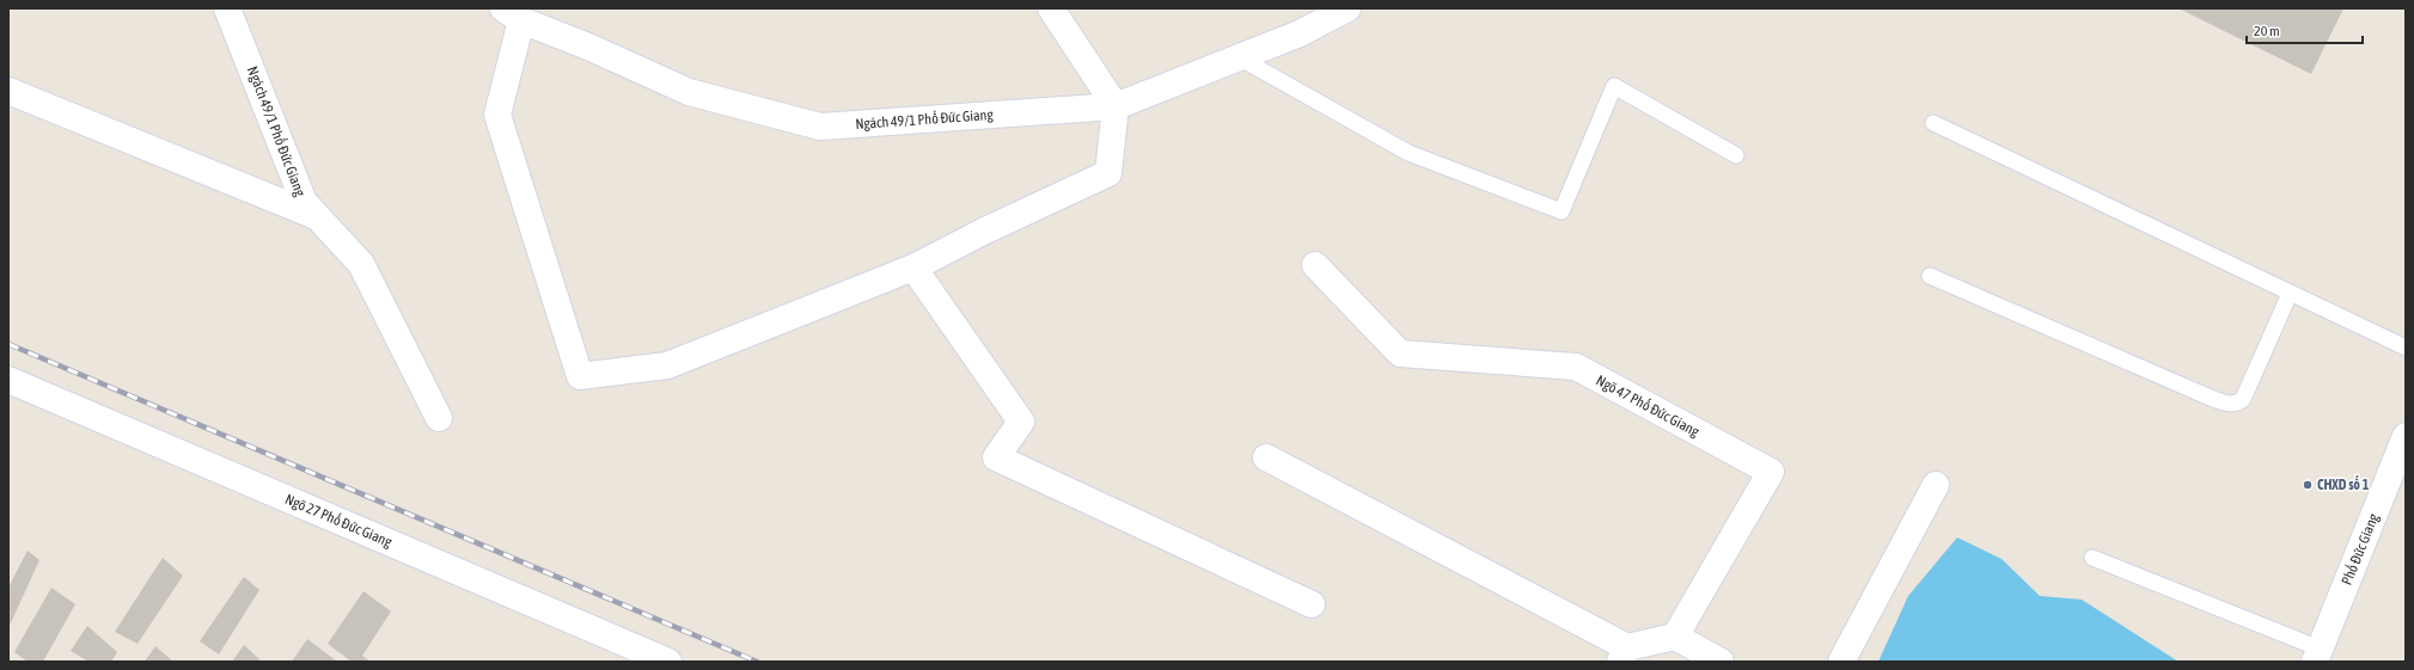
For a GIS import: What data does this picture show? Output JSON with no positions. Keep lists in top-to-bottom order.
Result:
{
  "streets": {
    "street": [
      "Ngách 49/1 Phố Đức Giang",
      "Ngõ 47 Phố Đức Giang",
      "Ngõ 27 Phố Đức Giang",
      "Phố Đức Giang"
    ]
  },
  "places": ["CHXD số 1"],
  "scale_bar": "20 m"
}
